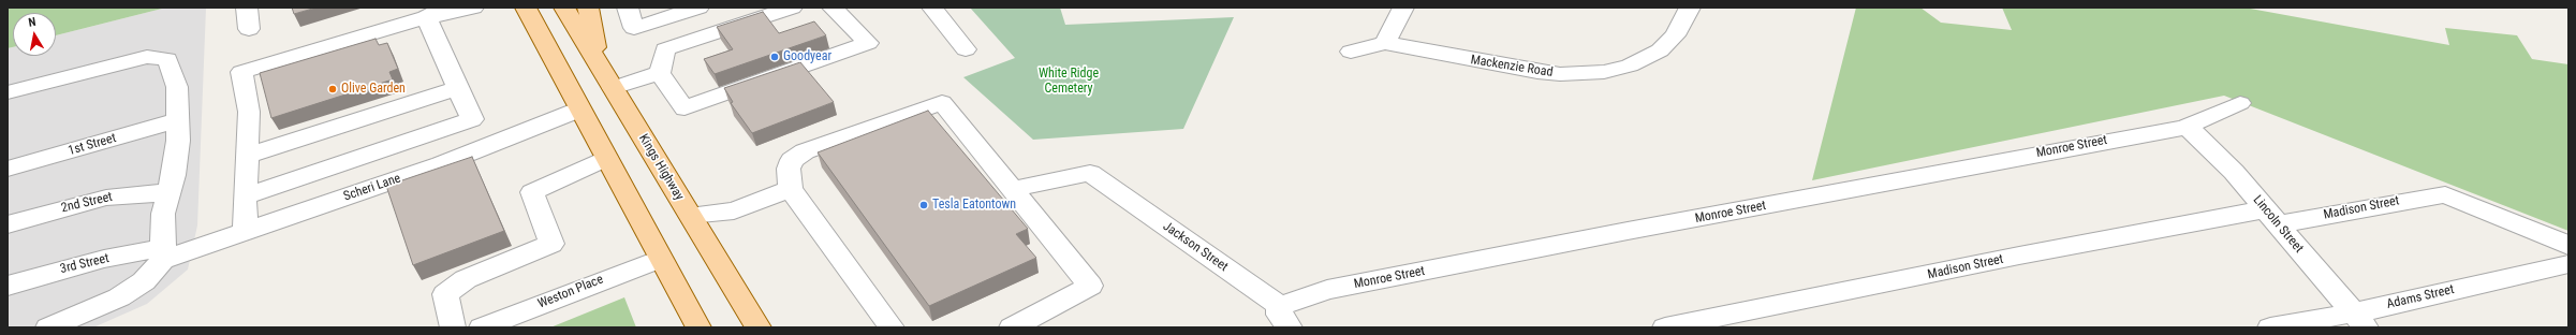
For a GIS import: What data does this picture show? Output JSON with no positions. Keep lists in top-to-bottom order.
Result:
{
  "streets": {
    "main road": ["Kings Highway"],
    "street": [
      "Mackenzie Road",
      "1st Street",
      "Monroe Street",
      "Scheri Lane",
      "2nd Street",
      "Madison Street",
      "Lincoln Street",
      "Jackson Street",
      "3rd Street",
      "Weston Place",
      "Adams Street"
    ]
  },
  "crossings": [
    ["Monroe Street", "Lincoln Street"],
    ["Monroe Street", "Jackson Street"],
    ["Scheri Lane", "3rd Street"],
    ["Madison Street", "Lincoln Street"],
    ["Lincoln Street", "Adams Street"]
  ],
  "parks": ["White Ridge Cemetery"],
  "places": ["Goodyear", "Olive Garden", "Tesla Eatontown"],
  "north": "top"
}
